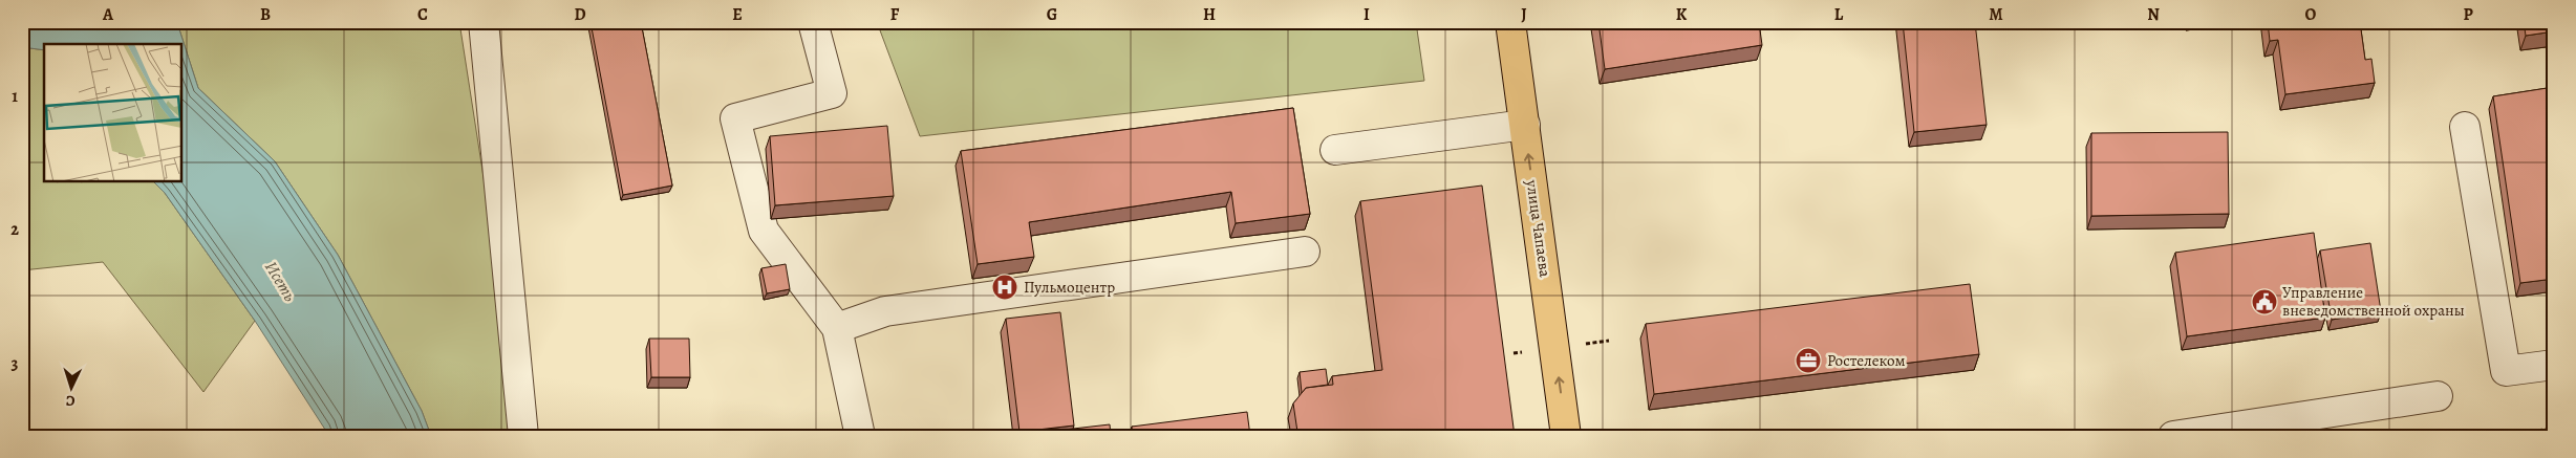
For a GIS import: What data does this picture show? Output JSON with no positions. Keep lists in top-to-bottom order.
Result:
{
  "streets": {
    "main road": ["улица Чапаева"]
  },
  "one_way": ["улица Чапаева"],
  "water": ["Исеть"],
  "places": {
    "hospital": ["Пульмоцентр"],
    "public building": ["Управление вневедомственной охраны"],
    "office": ["Ростелеком"]
  },
  "north": "bottom",
  "grid": {
    "columns": [
      "A",
      "B",
      "C",
      "D",
      "E",
      "F",
      "G",
      "H",
      "I",
      "J",
      "K",
      "L",
      "M",
      "N",
      "O",
      "P"
    ],
    "rows": ["1", "2", "3"]
  }
}
